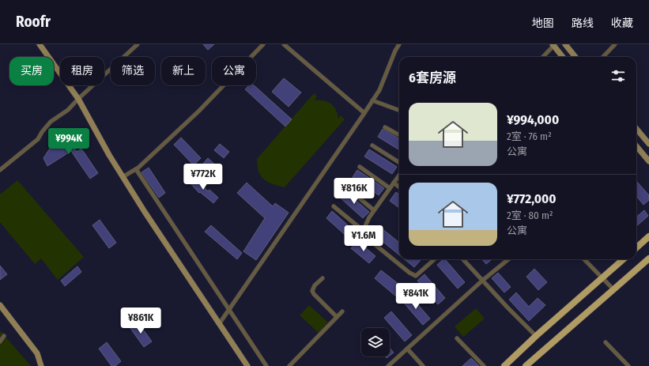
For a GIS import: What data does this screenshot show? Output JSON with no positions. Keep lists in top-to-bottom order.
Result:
{
  "page": {
    "header": "Roofr",
    "nav": ["地图", "路线", "收藏"],
    "chip": [
      "买房",
      "租房",
      "筛选",
      "新上",
      "公寓"
    ],
    "heading": "6套房源",
    "list": [
      {
        "name": "¥994,000",
        "note": "2室 · 76 m² · 公寓"
      },
      {
        "name": "¥772,000",
        "note": "2室 · 80 m² · 公寓"
      }
    ],
    "price": [
      "¥994K",
      "¥772K",
      "¥816K",
      "¥1.6M",
      "¥841K",
      "¥861K"
    ]
  }
}
